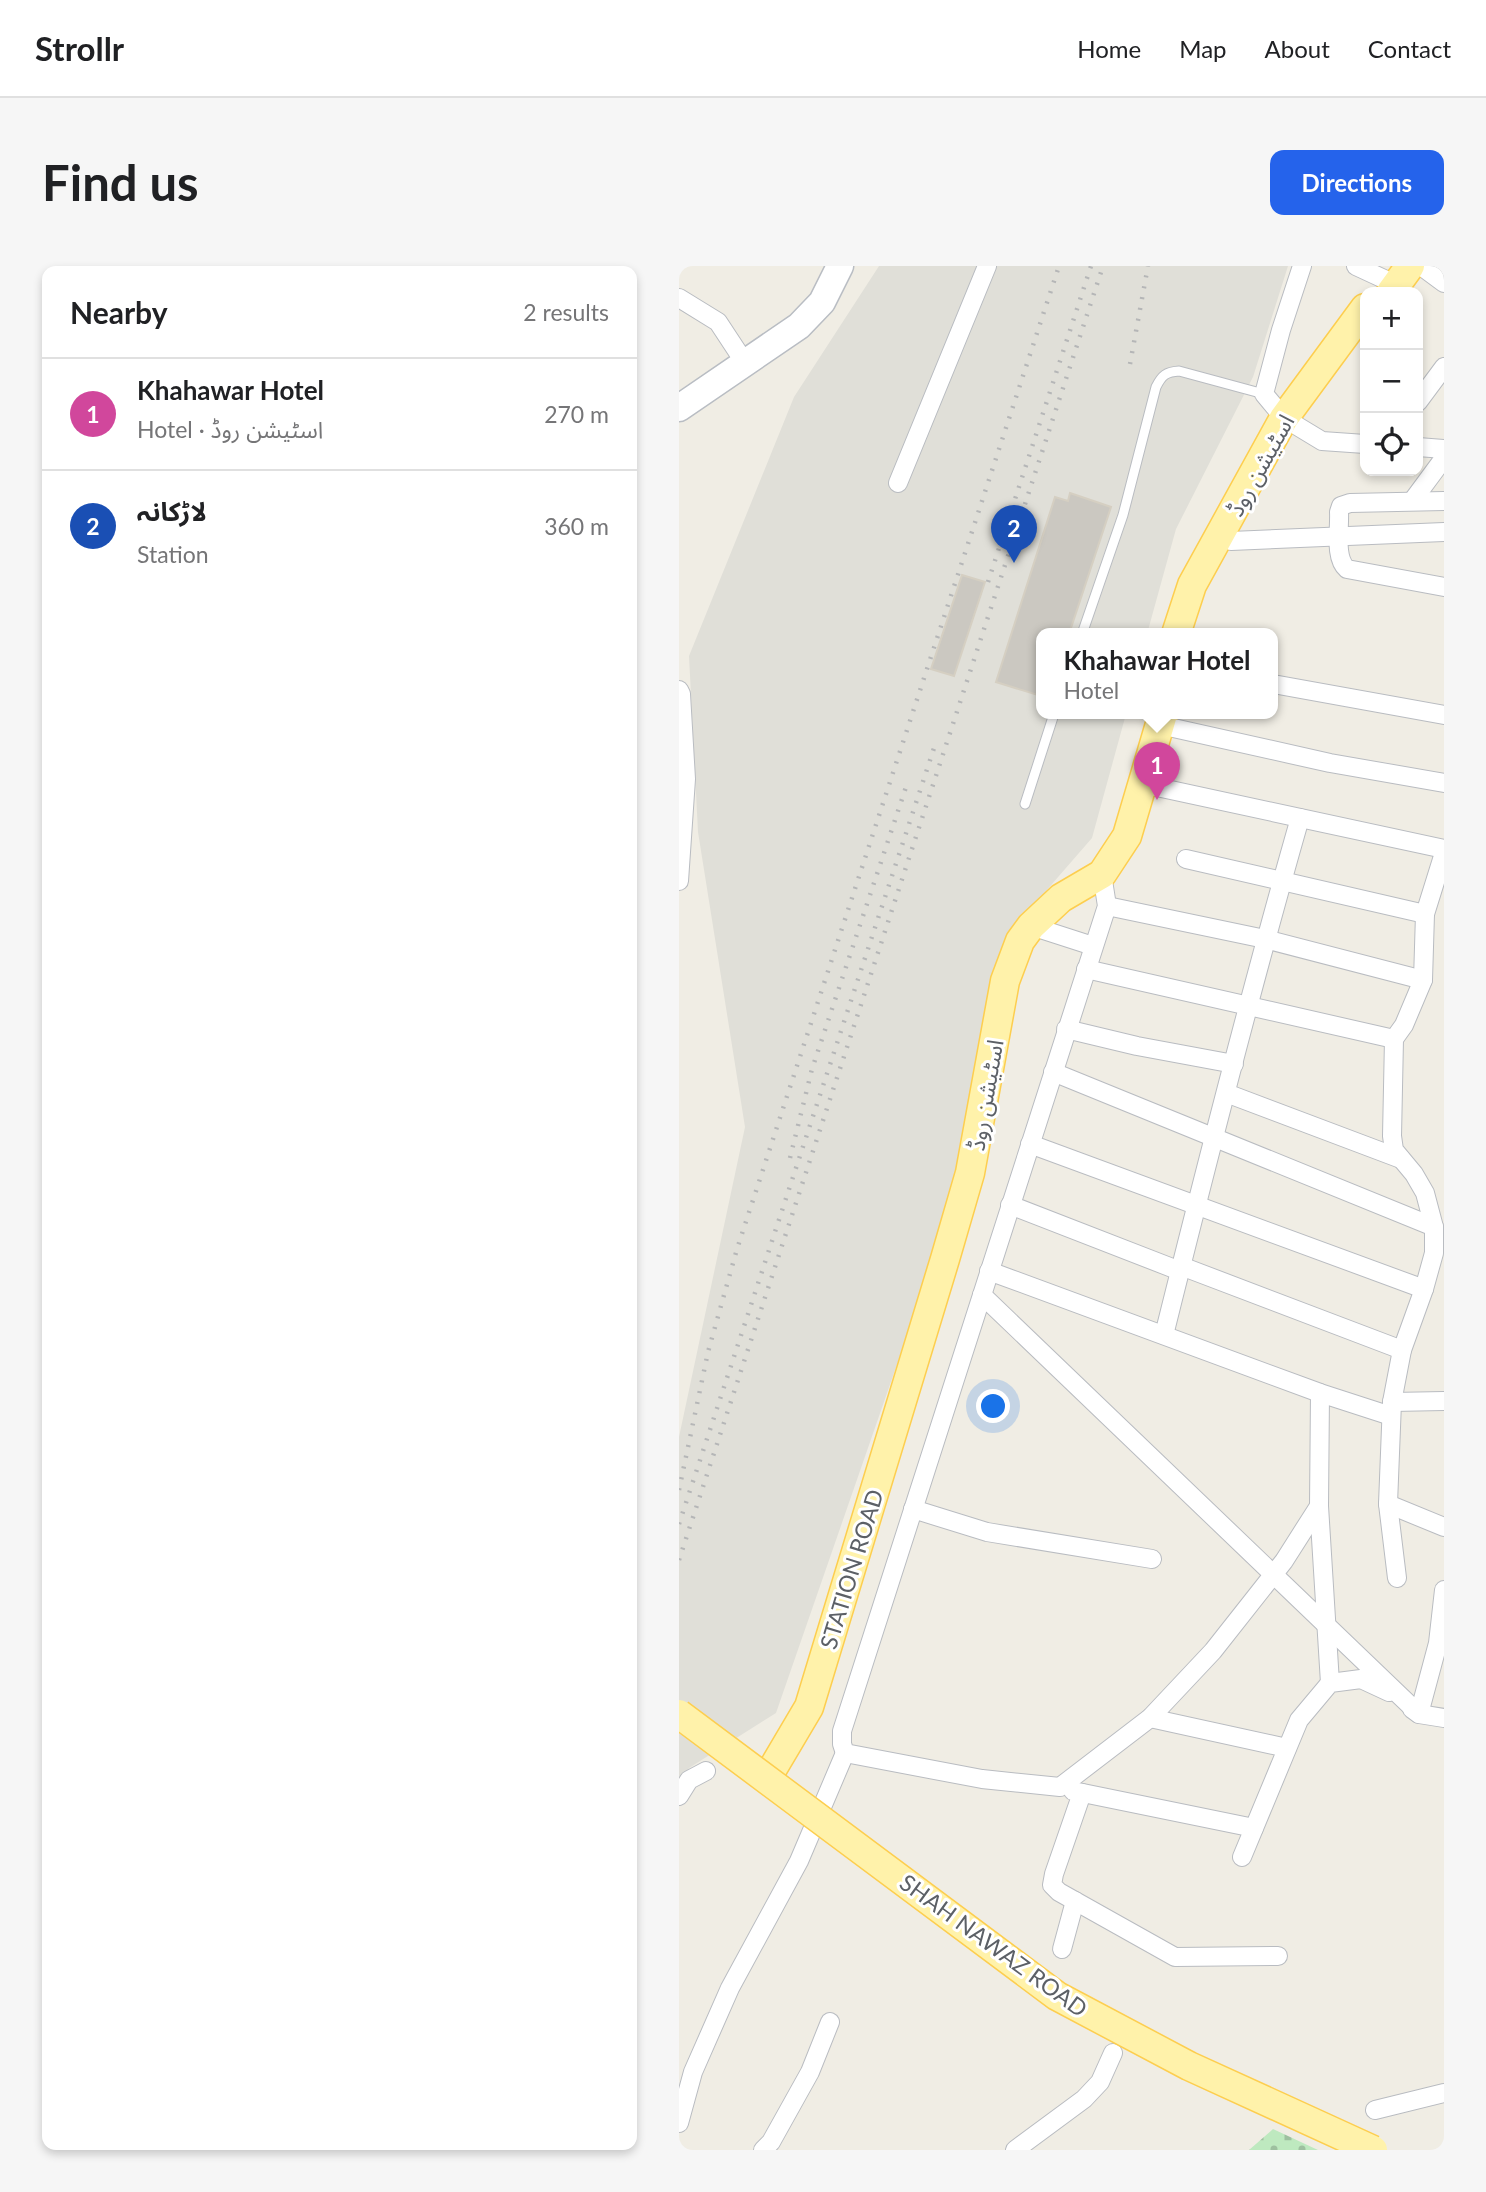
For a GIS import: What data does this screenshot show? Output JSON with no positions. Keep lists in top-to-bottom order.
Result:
{
  "streets": {
    "main road": ["اسٹیشن روڈ", "STATION ROAD", "SHAH NAWAZ ROAD"]
  },
  "crossings": [
    ["اسٹیشن روڈ", "STATION ROAD"],
    ["STATION ROAD", "SHAH NAWAZ ROAD"]
  ],
  "page": {
    "header": "Strollr",
    "nav": [
      "Home",
      "Map",
      "About",
      "Contact"
    ],
    "buttons": "Directions",
    "title": "Find us",
    "heading": ["Nearby", "2 results"],
    "map_buttons": ["+", "−"],
    "list": [
      {
        "mark": "1",
        "name": "Khahawar Hotel",
        "note": "Hotel · اسٹیشن روڈ",
        "value": "270 m"
      },
      {
        "mark": "2",
        "name": "لاڑکانہ",
        "note": "Station",
        "value": "360 m"
      }
    ],
    "pins": ["2", "1"],
    "popup": ["Khahawar Hotel", "Hotel"]
  }
}
